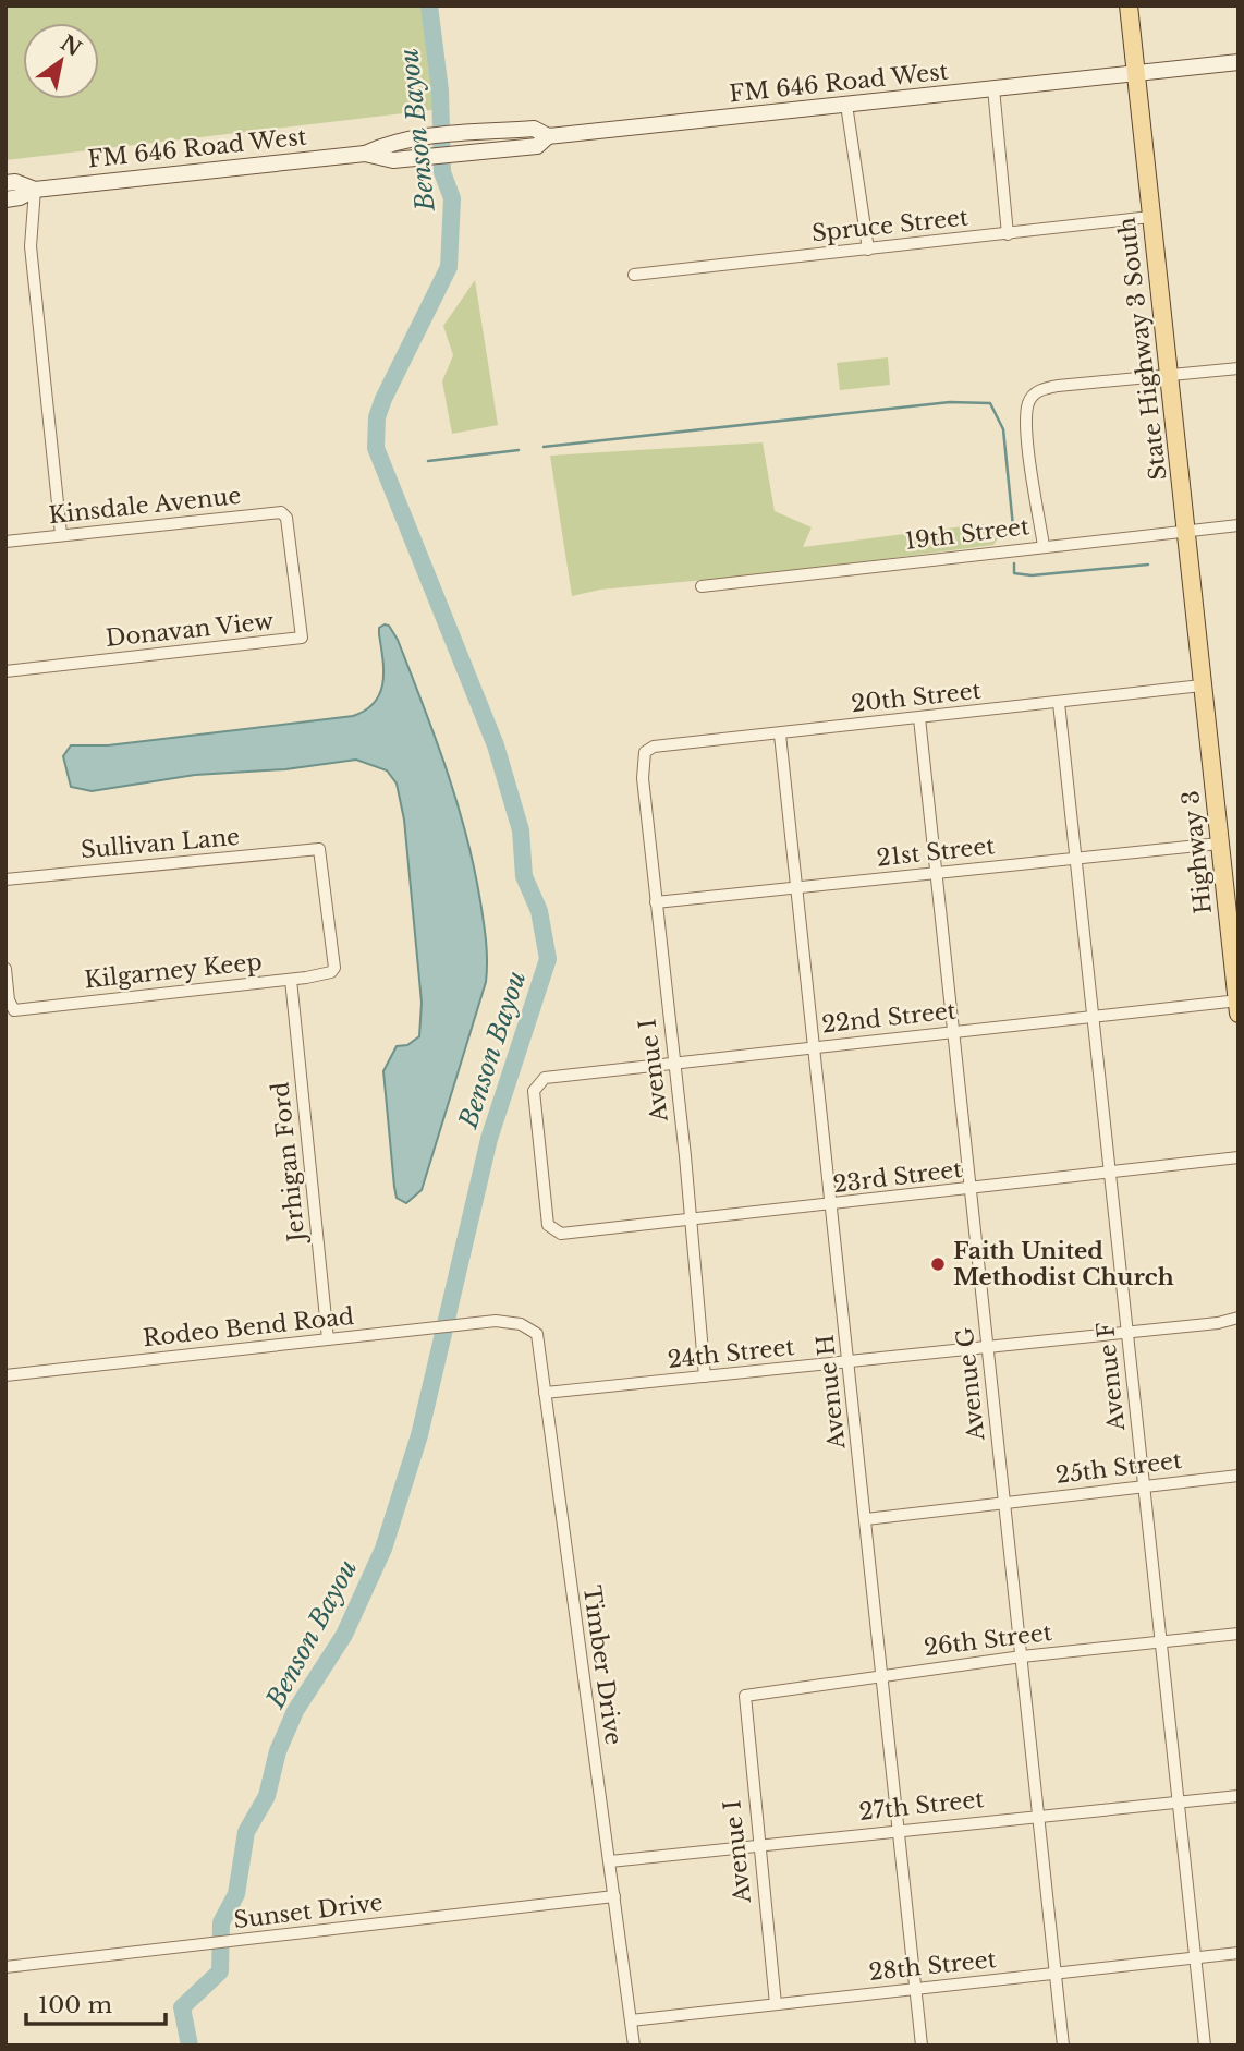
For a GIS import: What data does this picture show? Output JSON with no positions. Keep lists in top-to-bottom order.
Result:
{
  "streets": {
    "main road": ["FM 646 Road West", "State Highway 3 South", "Highway 3"],
    "street": [
      "Spruce Street",
      "Kinsdale Avenue",
      "19th Street",
      "Donavan View",
      "20th Street",
      "Sullivan Lane",
      "21st Street",
      "Kilgarney Keep",
      "22nd Street",
      "Avenue I",
      "Jerhigan Ford",
      "23rd Street",
      "Rodeo Bend Road",
      "24th Street",
      "Avenue F",
      "Avenue G",
      "Avenue H",
      "25th Street",
      "26th Street",
      "Timber Drive",
      "27th Street",
      "Sunset Drive",
      "28th Street"
    ]
  },
  "crossings": [
    ["FM 646 Road West", "State Highway 3 South"],
    ["Spruce Street", "State Highway 3 South"],
    ["State Highway 3 South", "19th Street"],
    ["State Highway 3 South", "20th Street"],
    ["State Highway 3 South", "Highway 3"],
    ["Kinsdale Avenue", "Donavan View"],
    ["20th Street", "Highway 3"],
    ["20th Street", "Avenue I"],
    ["20th Street", "Avenue F"],
    ["20th Street", "Avenue G"],
    ["20th Street", "Avenue H"],
    ["Sullivan Lane", "Kilgarney Keep"],
    ["21st Street", "Highway 3"],
    ["21st Street", "Avenue I"],
    ["21st Street", "Avenue F"],
    ["21st Street", "Avenue G"],
    ["21st Street", "Avenue H"],
    ["Highway 3", "22nd Street"],
    ["Kilgarney Keep", "Jerhigan Ford"],
    ["22nd Street", "Avenue I"],
    ["22nd Street", "23rd Street"],
    ["22nd Street", "Avenue F"],
    ["22nd Street", "Avenue G"],
    ["22nd Street", "Avenue H"],
    ["Avenue I", "23rd Street"],
    ["Avenue I", "24th Street"],
    ["Avenue I", "26th Street"],
    ["Avenue I", "27th Street"],
    ["Avenue I", "28th Street"],
    ["Jerhigan Ford", "Rodeo Bend Road"],
    ["23rd Street", "Avenue F"],
    ["23rd Street", "Avenue G"],
    ["23rd Street", "Avenue H"],
    ["Rodeo Bend Road", "Timber Drive"],
    ["24th Street", "Avenue F"],
    ["24th Street", "Avenue G"],
    ["24th Street", "Avenue H"],
    ["24th Street", "Timber Drive"],
    ["Avenue F", "25th Street"],
    ["Avenue F", "26th Street"],
    ["Avenue F", "27th Street"],
    ["Avenue F", "28th Street"],
    ["Avenue G", "25th Street"],
    ["Avenue G", "26th Street"],
    ["Avenue G", "27th Street"],
    ["Avenue G", "28th Street"],
    ["Avenue H", "25th Street"],
    ["Avenue H", "26th Street"],
    ["Avenue H", "27th Street"],
    ["Avenue H", "28th Street"],
    ["Timber Drive", "27th Street"],
    ["Timber Drive", "Sunset Drive"],
    ["Timber Drive", "28th Street"]
  ],
  "water": ["Benson Bayou"],
  "places": ["Faith United Methodist Church"],
  "scale_bar": "100 m",
  "north": "top right"
}
